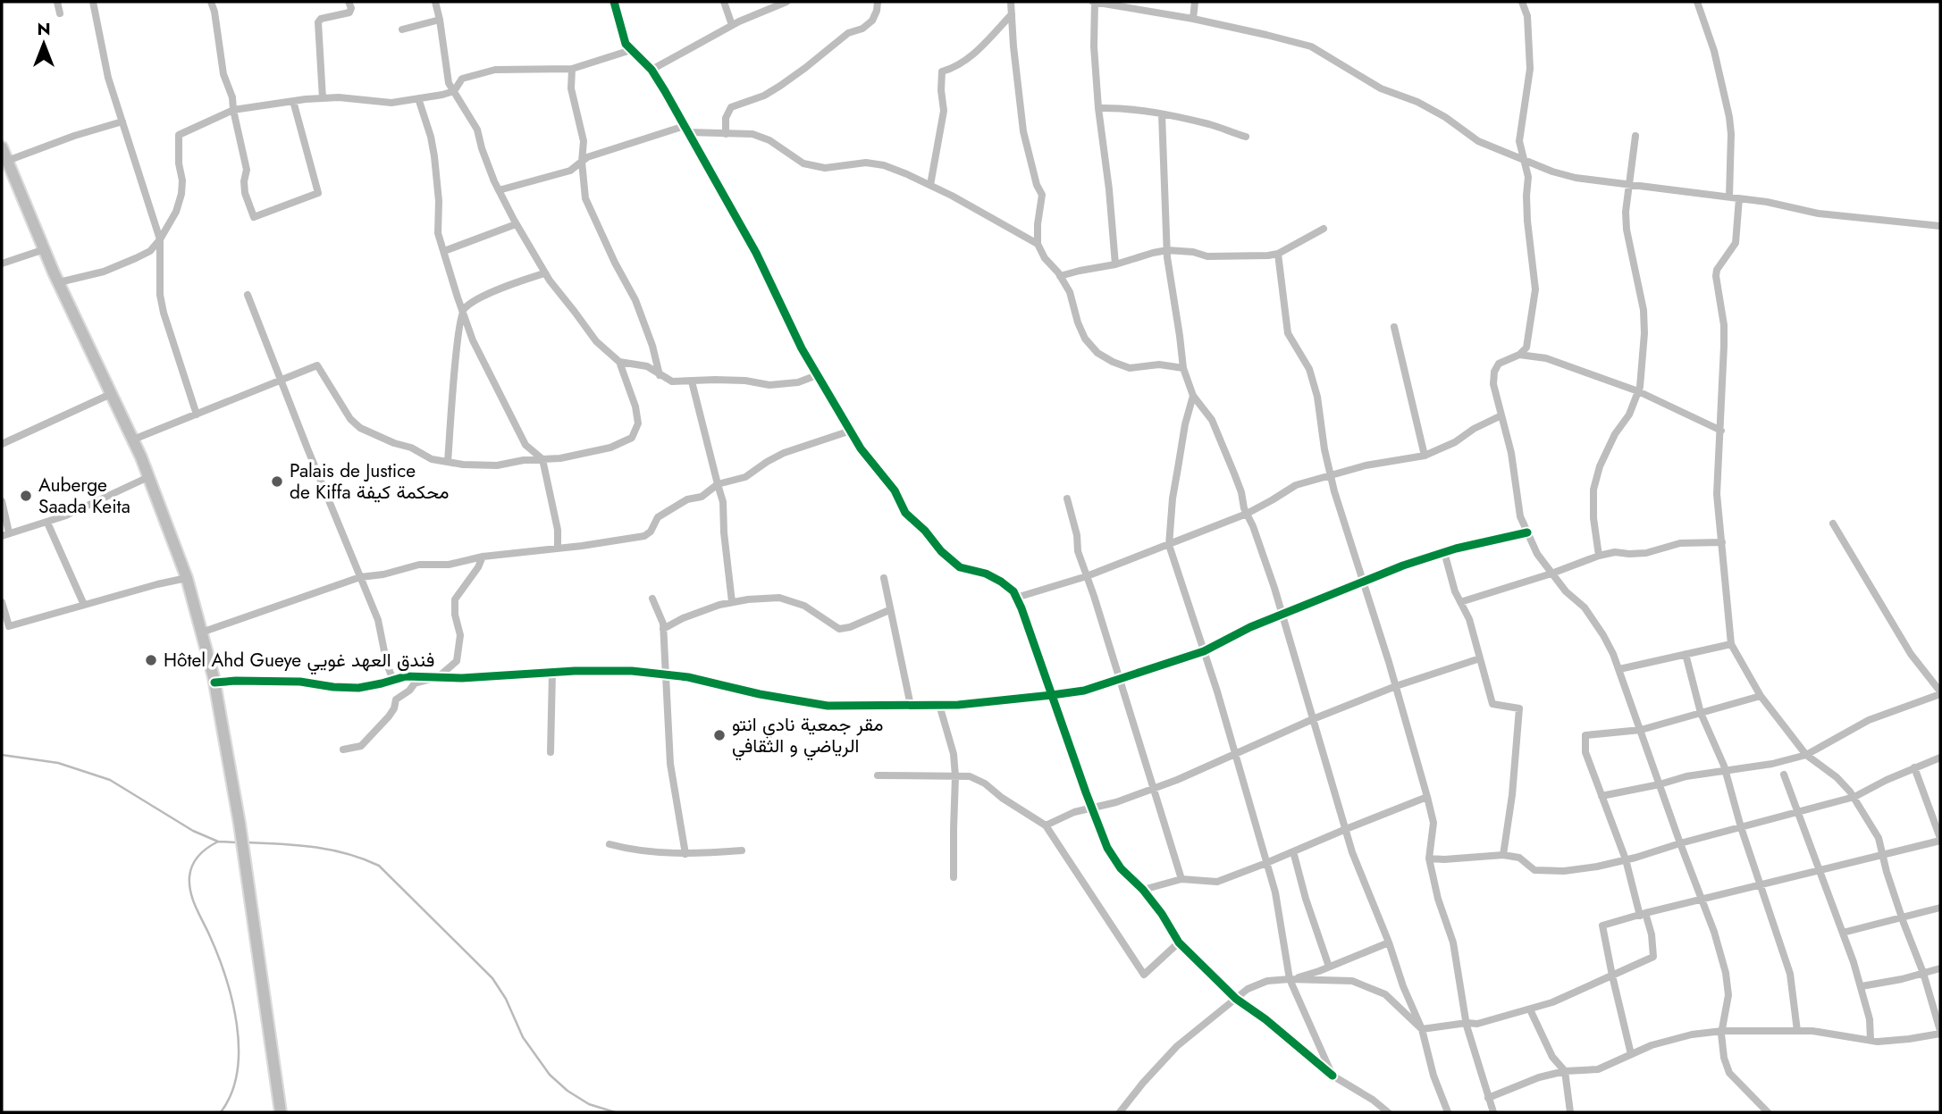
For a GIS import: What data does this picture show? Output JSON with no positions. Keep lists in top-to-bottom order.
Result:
{
  "places": [
    "Palais de Justice de Kiffa محكمة كيفة",
    "Auberge Saada Keita",
    "Hôtel Ahd Gueye فندق العهد غويي",
    "مقر جمعية نادي انتو الرياضي و الثقافي"
  ],
  "north": "top"
}
